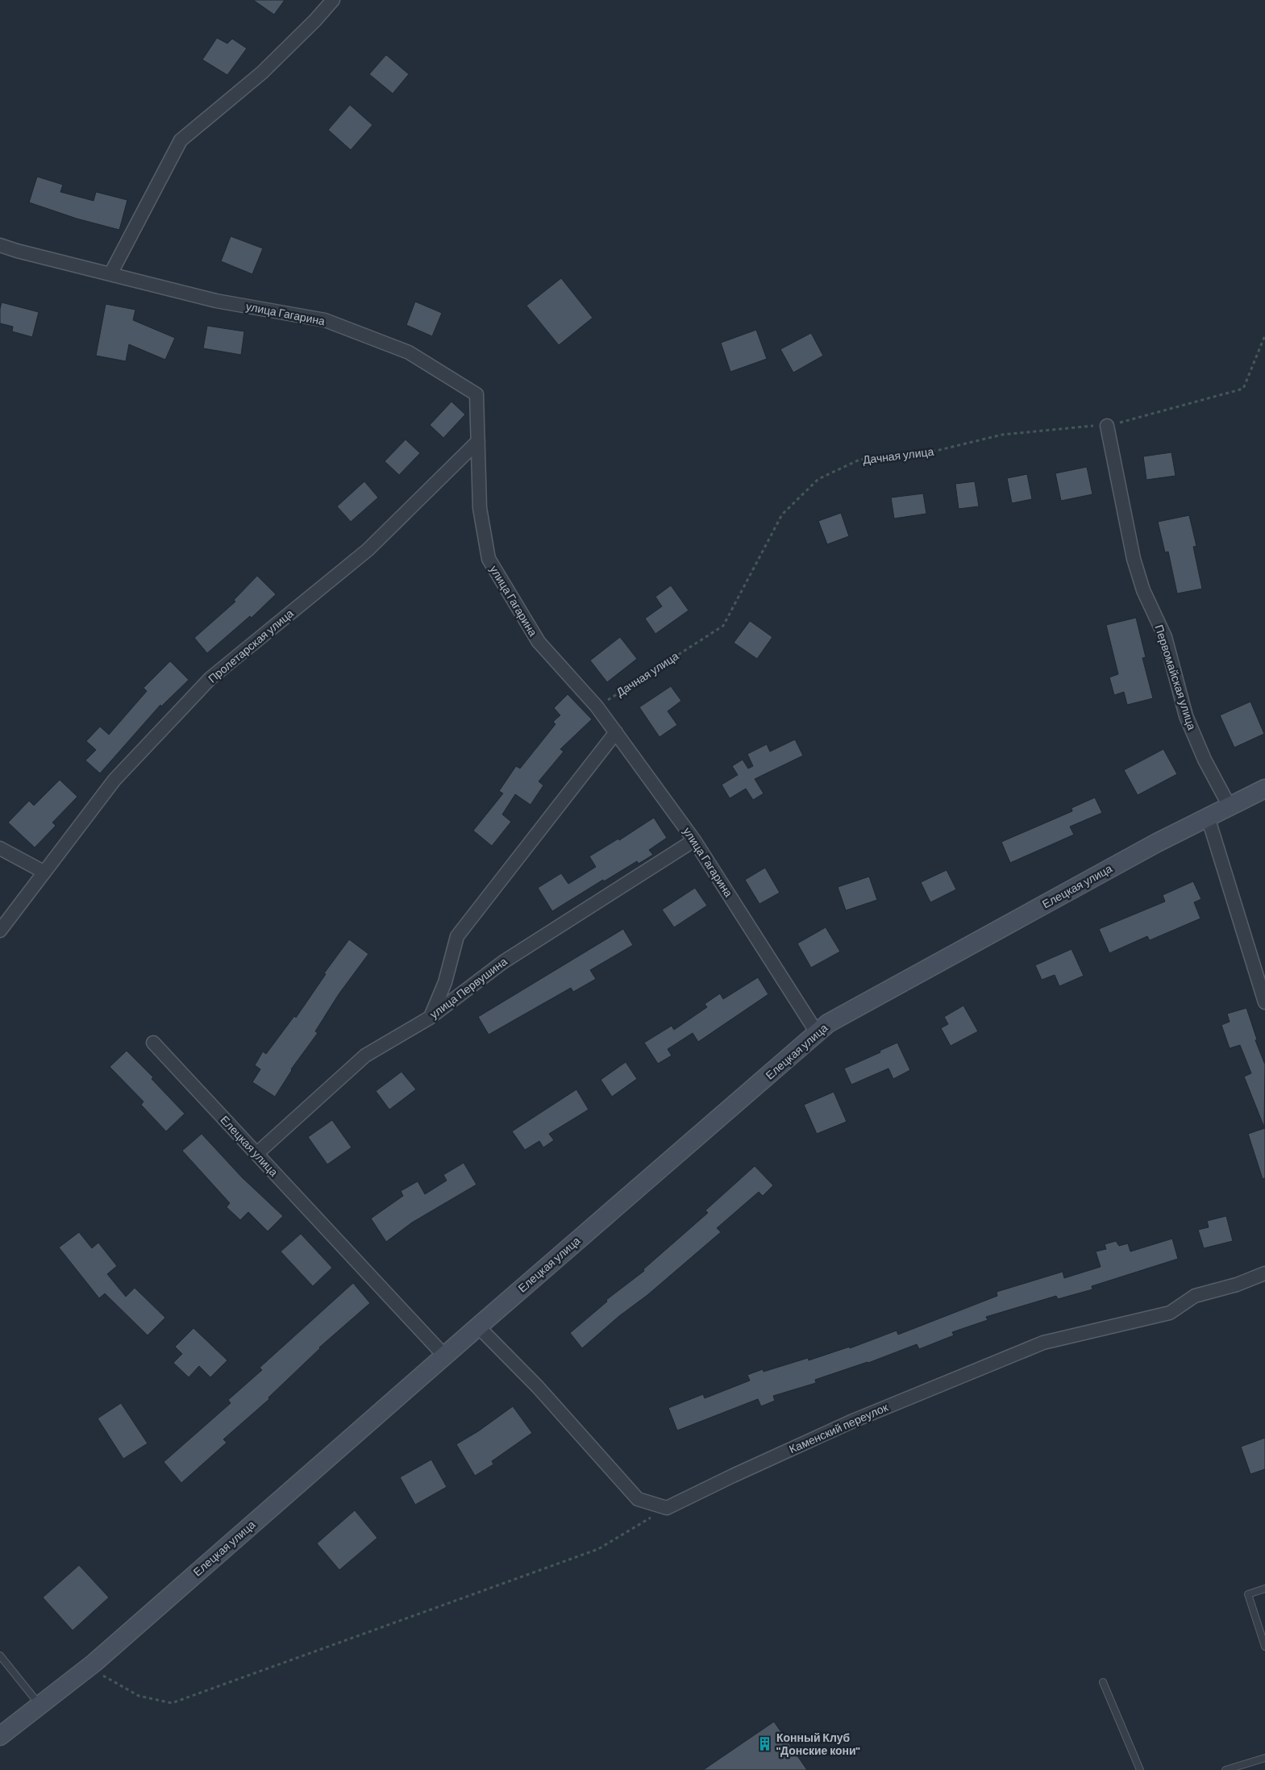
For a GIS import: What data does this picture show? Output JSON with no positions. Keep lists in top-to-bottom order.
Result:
{
  "streets": {
    "main road": ["Елецкая улица"],
    "street": [
      "улица Гагарина",
      "Пролетарская улица",
      "Первомайская улица",
      "улица Первушина",
      "Каменский переулок"
    ],
    "path": ["Дачная улица"]
  },
  "crossings": [
    ["улица Гагарина", "Дачная улица"],
    ["улица Гагарина", "Пролетарская улица"],
    ["улица Гагарина", "Елецкая улица"],
    ["улица Гагарина", "улица Первушина"],
    ["Дачная улица", "Первомайская улица"],
    ["Первомайская улица", "Елецкая улица"],
    ["Елецкая улица", "улица Первушина"]
  ],
  "places": {
    "building": ["Конный Клуб \"Донские кони\""]
  }
}
